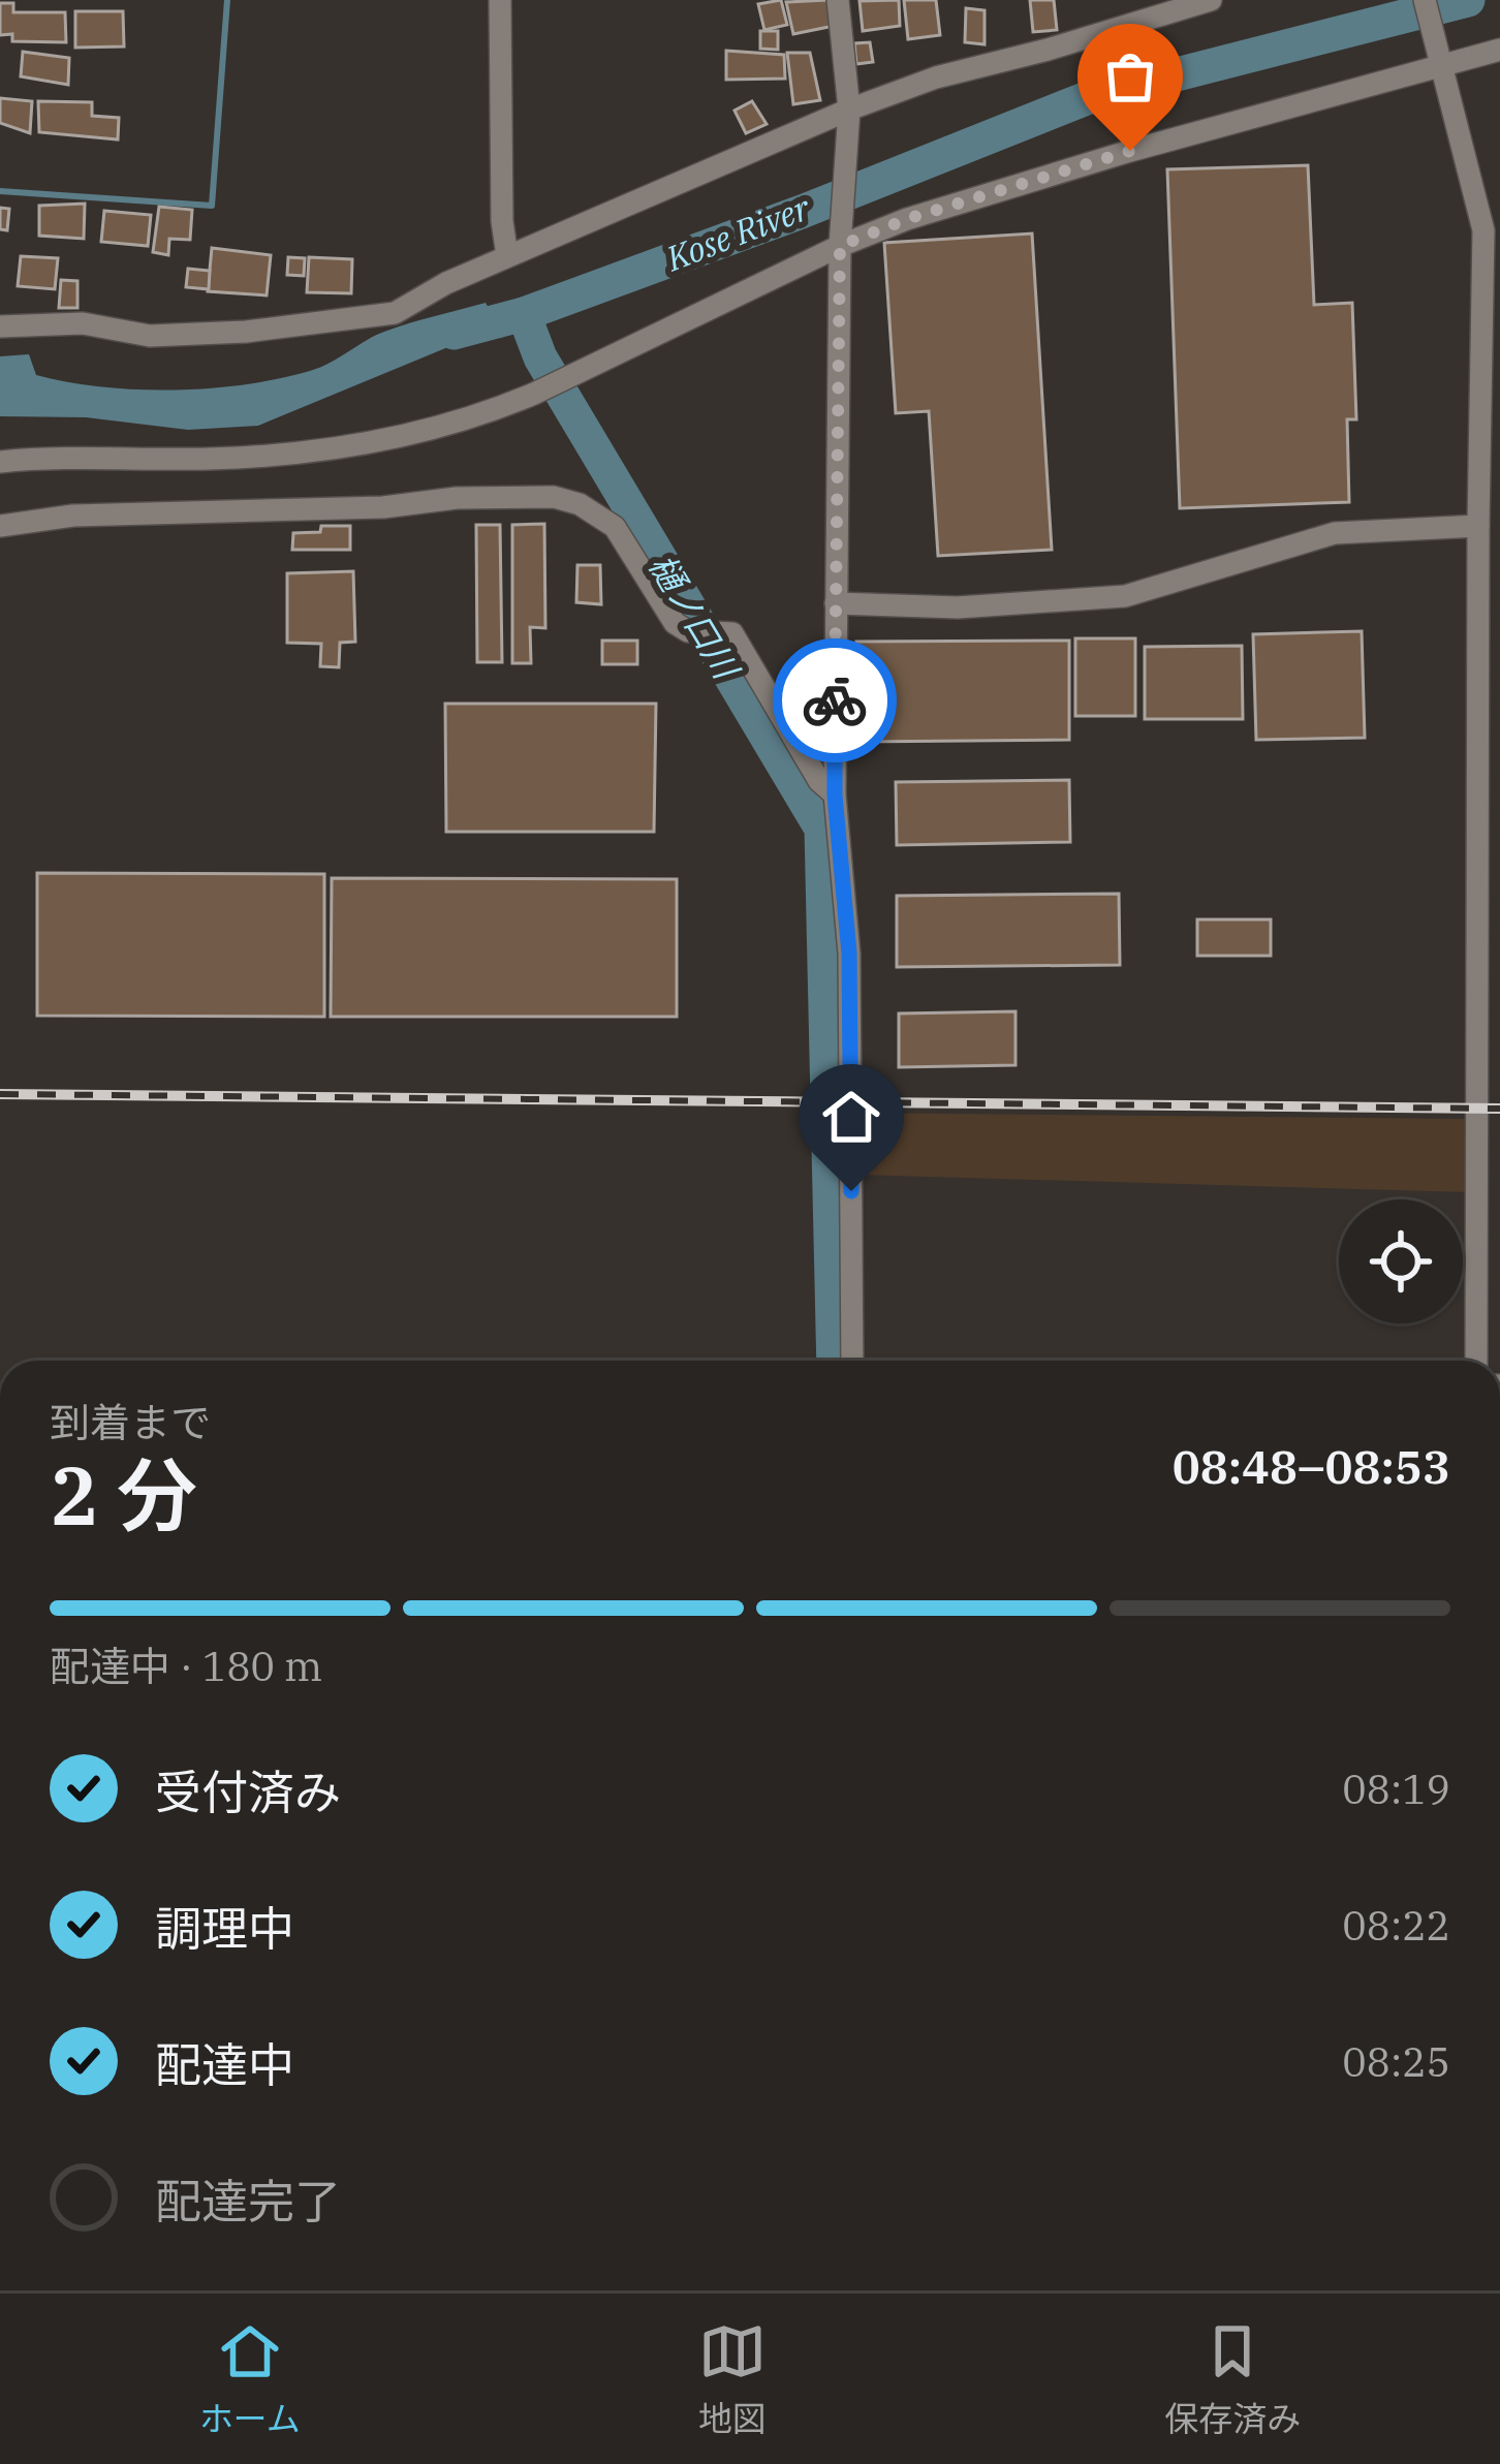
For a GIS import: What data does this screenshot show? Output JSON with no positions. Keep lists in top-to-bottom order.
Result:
{
  "water": ["Kose River", "樋ノ口川"],
  "page": {
    "heading": ["2 分", "到着まで", "08:48–08:53"],
    "bar": "配達中 · 180 m",
    "list": [
      ["受付済み", "08:19"],
      ["調理中", "08:22"],
      ["配達中", "08:25"],
      "配達完了"
    ],
    "tabs": ["ホーム", "地図", "保存済み"]
  }
}
